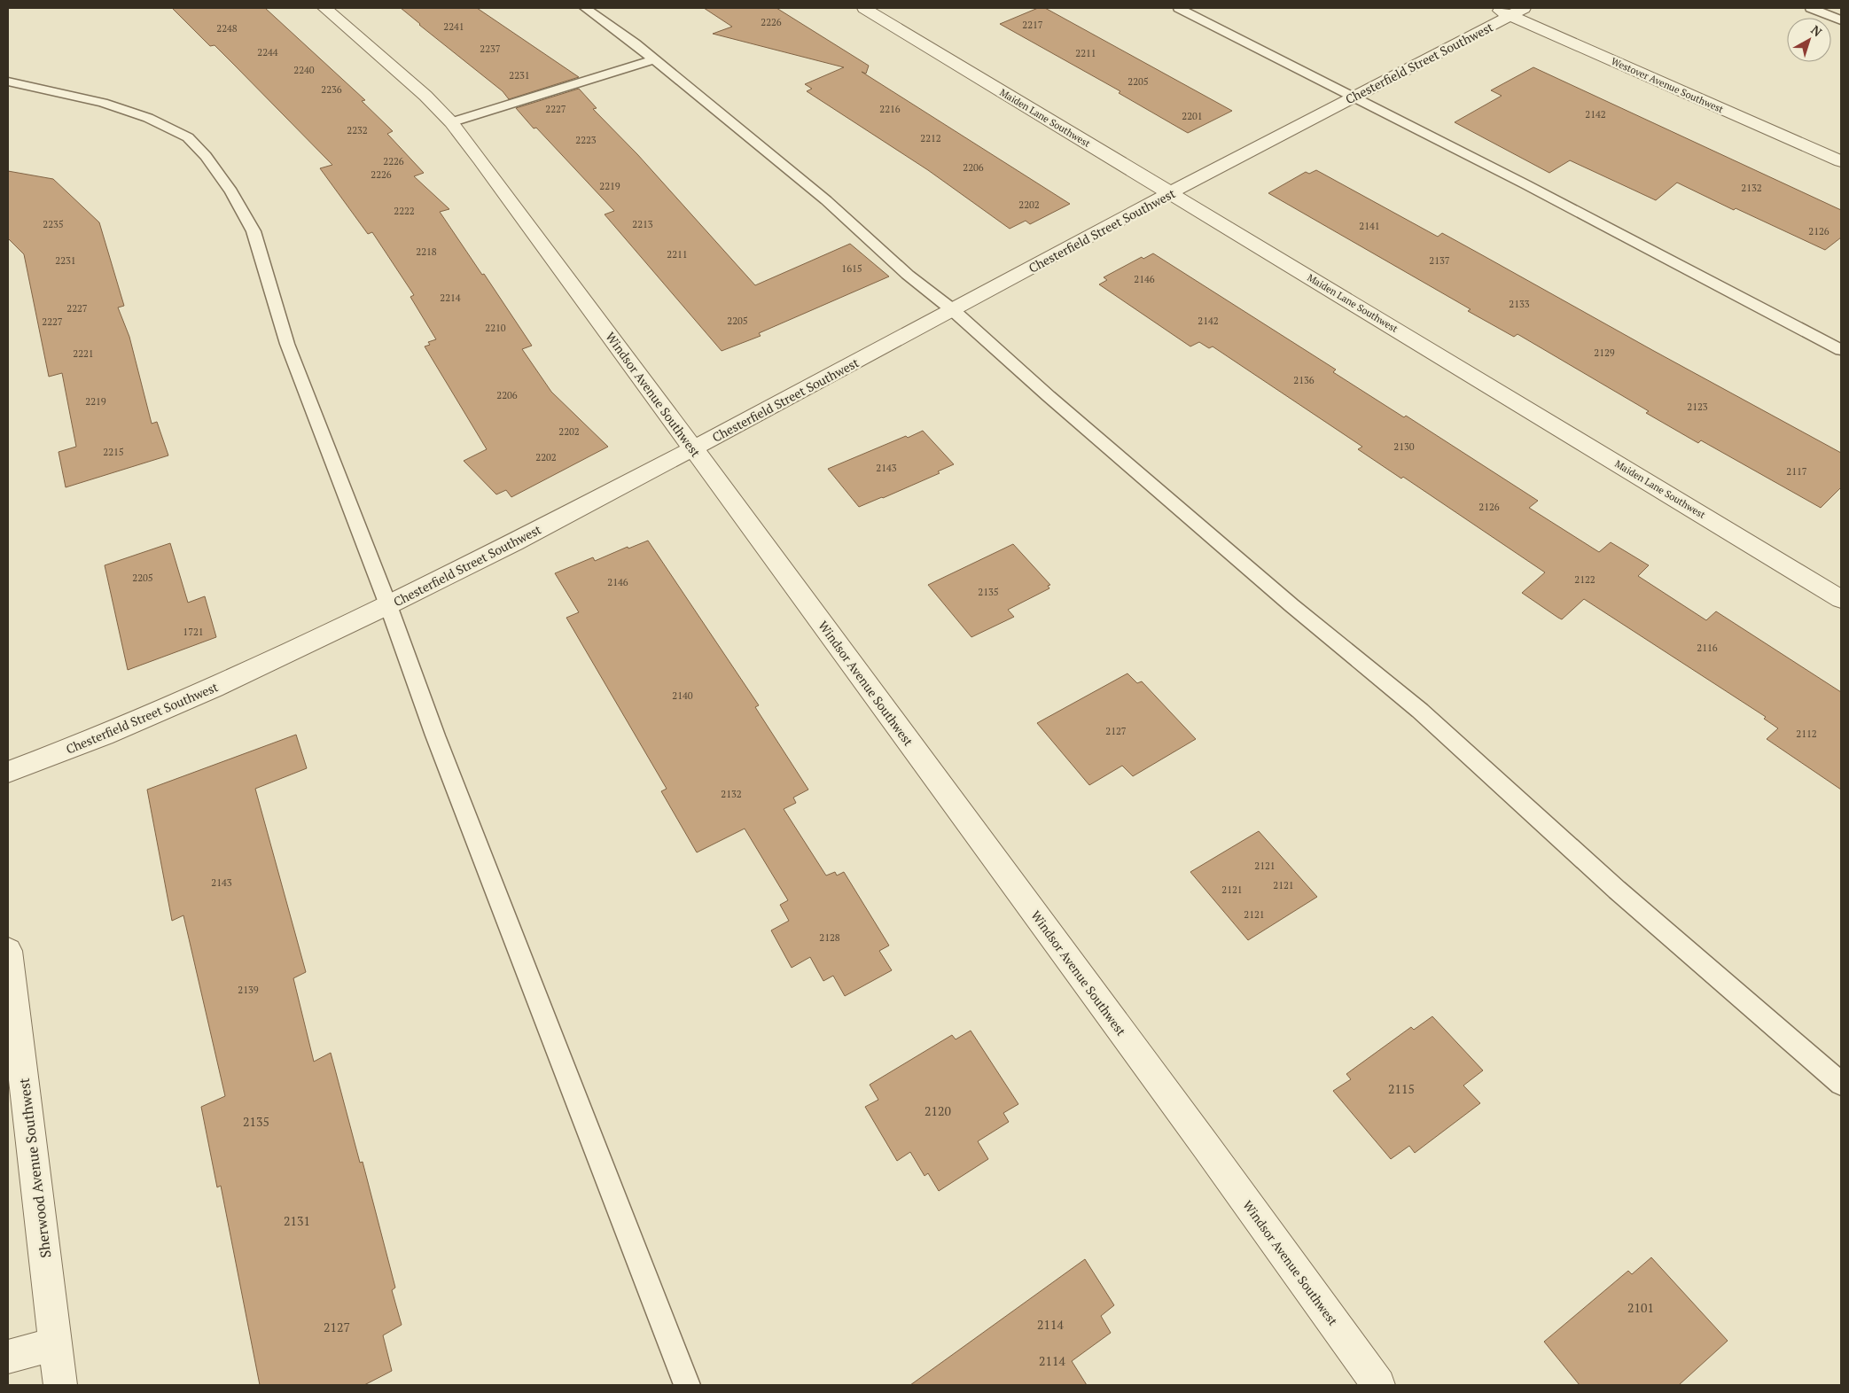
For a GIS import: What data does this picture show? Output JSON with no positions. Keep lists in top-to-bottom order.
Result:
{
  "streets": {
    "street": [
      "Chesterfield Street Southwest",
      "Westover Avenue Southwest",
      "Maiden Lane Southwest",
      "Windsor Avenue Southwest",
      "Sherwood Avenue Southwest"
    ]
  },
  "crossings": [
    ["Chesterfield Street Southwest", "Westover Avenue Southwest"],
    ["Chesterfield Street Southwest", "Maiden Lane Southwest"],
    ["Chesterfield Street Southwest", "Windsor Avenue Southwest"]
  ],
  "house_numbers": [
    "2226",
    "2217",
    "2241",
    "2248",
    "2237",
    "2244",
    "2211",
    "2240",
    "2231",
    "2205",
    "2236",
    "2227",
    "2216",
    "2142",
    "2201",
    "2232",
    "2212",
    "2223",
    "2226",
    "2206",
    "2226",
    "2219",
    "2132",
    "2202",
    "2222",
    "2235",
    "2213",
    "2141",
    "2126",
    "2218",
    "2211",
    "2231",
    "2137",
    "1615",
    "2146",
    "2214",
    "2133",
    "2227",
    "2205",
    "2142",
    "2227",
    "2210",
    "2129",
    "2221",
    "2136",
    "2206",
    "2219",
    "2123",
    "2202",
    "2130",
    "2215",
    "2202",
    "2143",
    "2117",
    "2126",
    "2205",
    "2122",
    "2146",
    "2135",
    "1721",
    "2116",
    "2140",
    "2127",
    "2112",
    "2132",
    "2121",
    "2143",
    "2121",
    "2121",
    "2121",
    "2128",
    "2139",
    "2115",
    "2120",
    "2135",
    "2131",
    "2101",
    "2114",
    "2127",
    "2114"
  ],
  "north": "top right"
}
